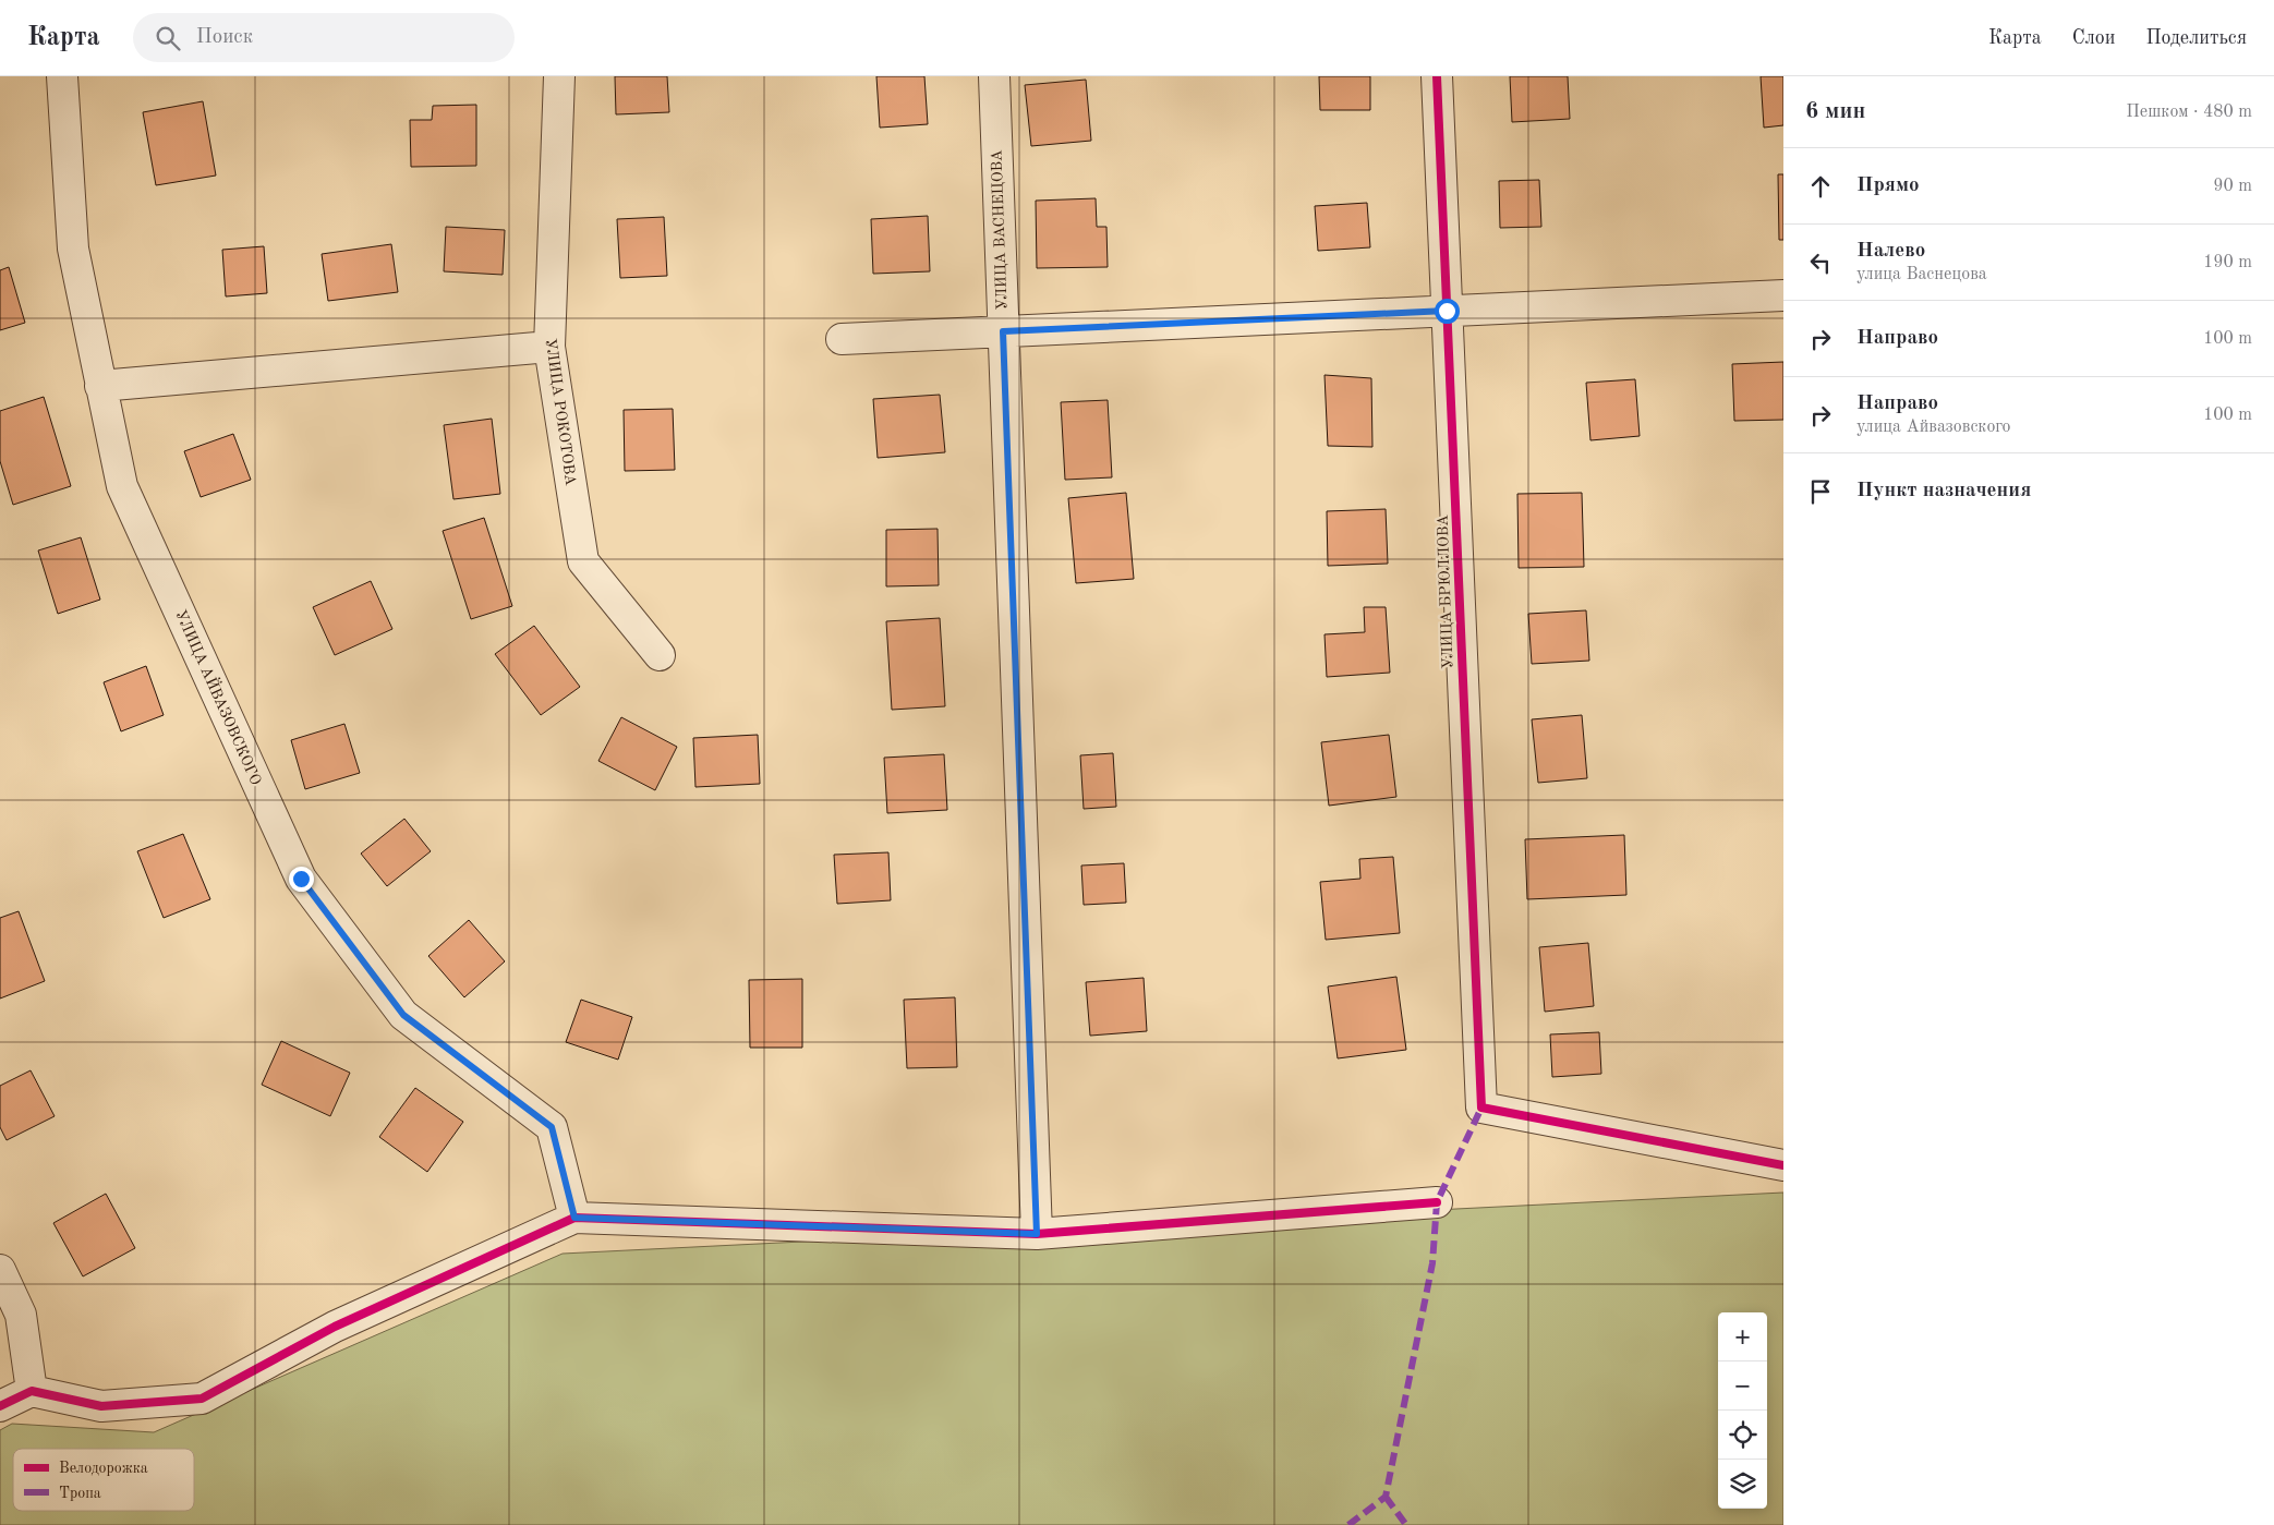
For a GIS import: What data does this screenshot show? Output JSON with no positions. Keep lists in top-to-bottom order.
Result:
{
  "streets": {
    "street": [
      "УЛИЦА ВАСНЕЦОВА",
      "УЛИЦА РОКОТОВА",
      "УЛИЦА БРЮЛЛОВА",
      "УЛИЦА АЙВАЗОВСКОГО"
    ]
  },
  "legend": ["Велодорожка", "Тропа"],
  "page": {
    "header": "Карта",
    "search": "Поиск",
    "nav": ["Карта", "Слои", "Поделиться"],
    "heading": ["6 мин", "Пешком · 480 m"],
    "list": [
      ["Прямо", "90 m"],
      ["Налево", "улица Васнецова", "190 m"],
      ["Направо", "100 m"],
      ["Направо", "улица Айвазовского", "100 m"],
      "Пункт назначения"
    ],
    "map_buttons": ["+", "−"]
  }
}
